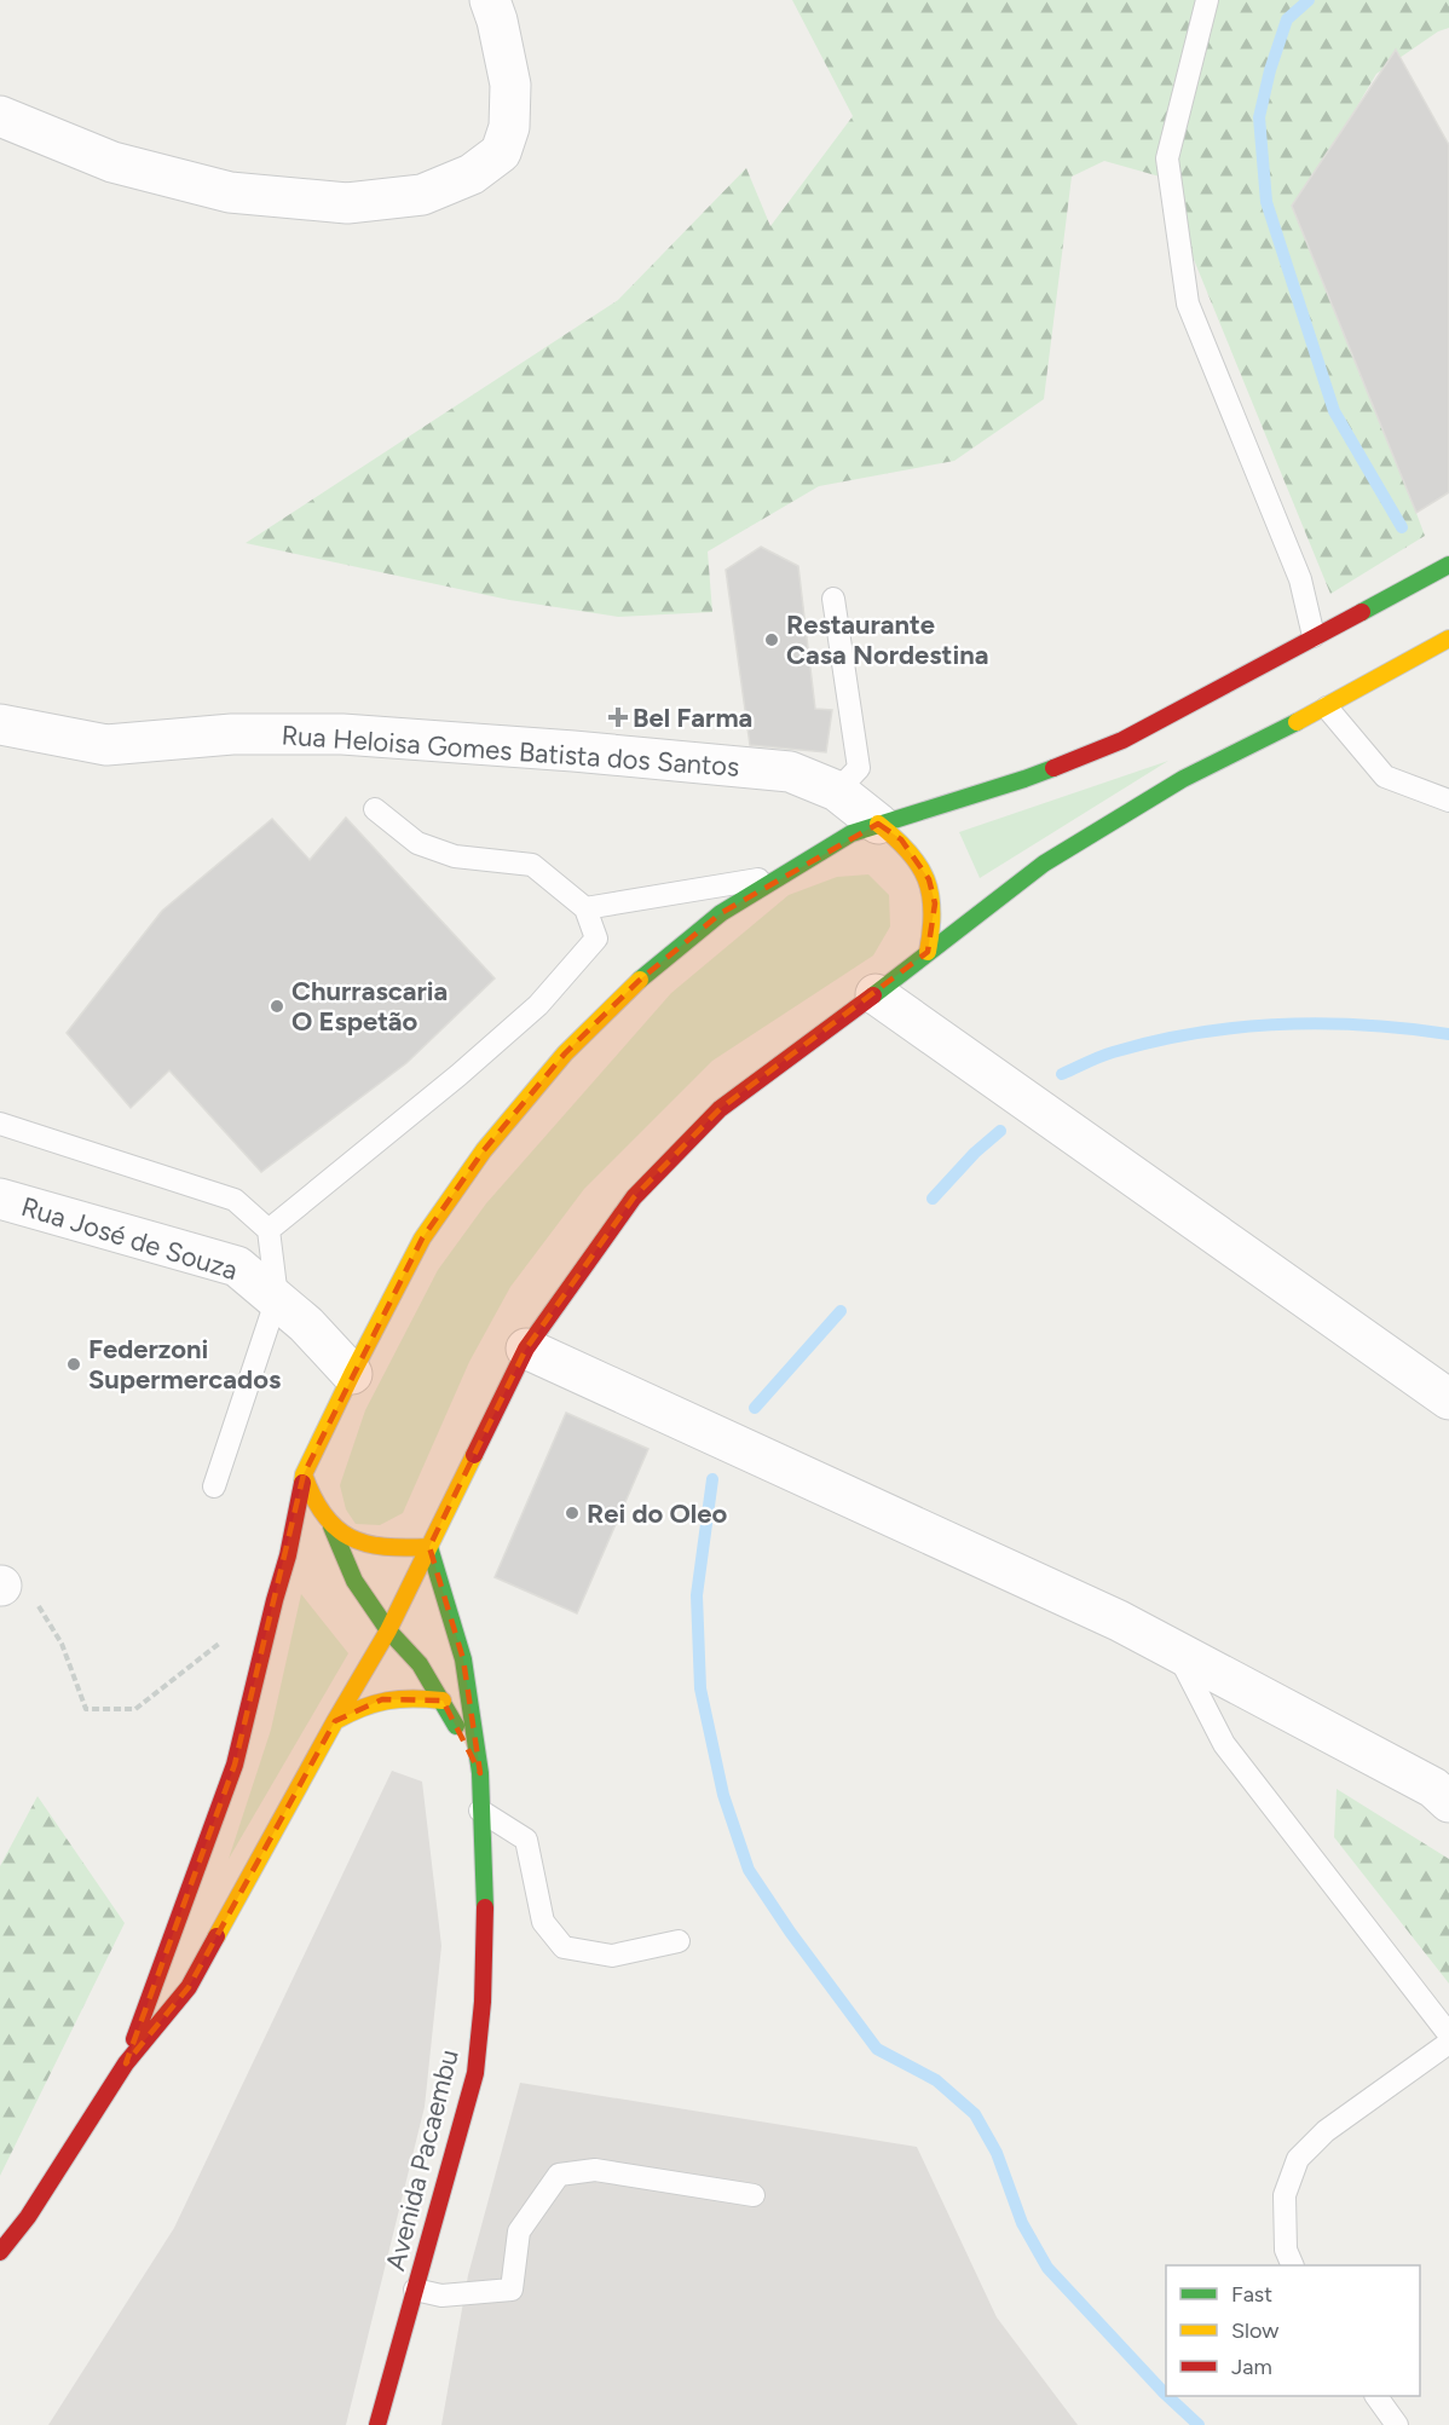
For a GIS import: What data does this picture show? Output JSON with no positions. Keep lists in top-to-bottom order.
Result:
{
  "streets": {
    "main road": ["Avenida Pacaembu"],
    "street": ["Rua Heloisa Gomes Batista dos Santos", "Rua José de Souza"]
  },
  "places": {
    "other": [
      "Restaurante Casa Nordestina",
      "Churrascaria O Espetão",
      "Federzoni Supermercados",
      "Rei do Oleo"
    ],
    "health": ["Bel Farma"]
  },
  "legend": ["Fast", "Slow", "Jam"]
}
